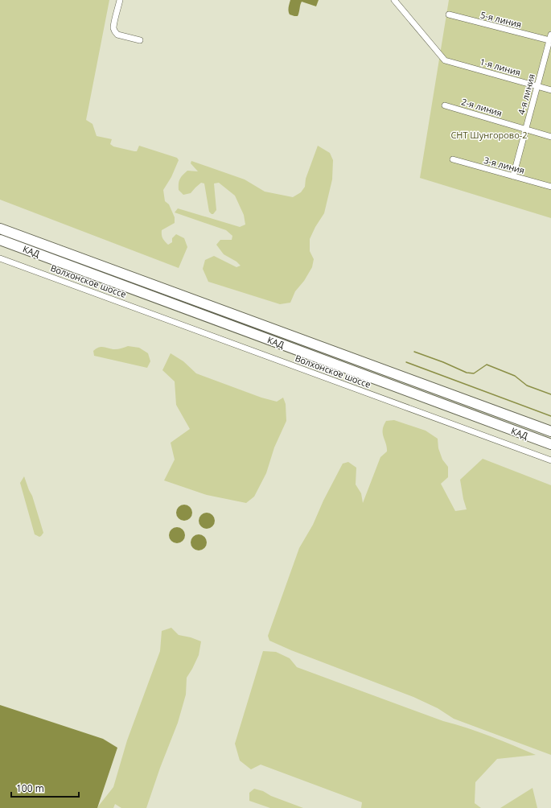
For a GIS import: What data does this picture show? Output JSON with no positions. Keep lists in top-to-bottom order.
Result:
{
  "streets": {
    "highway": ["КАД"],
    "street": [
      "5-я линия",
      "1-я линия",
      "4-я линия",
      "2-я линия",
      "3-я линия",
      "Волхонское шоссе"
    ]
  },
  "crossings": [
    ["5-я линия", "4-я линия"],
    ["1-я линия", "4-я линия"],
    ["4-я линия", "2-я линия"],
    ["4-я линия", "3-я линия"]
  ],
  "parks": ["СНТ Шунгорово-2"],
  "scale_bar": "100 m"
}
